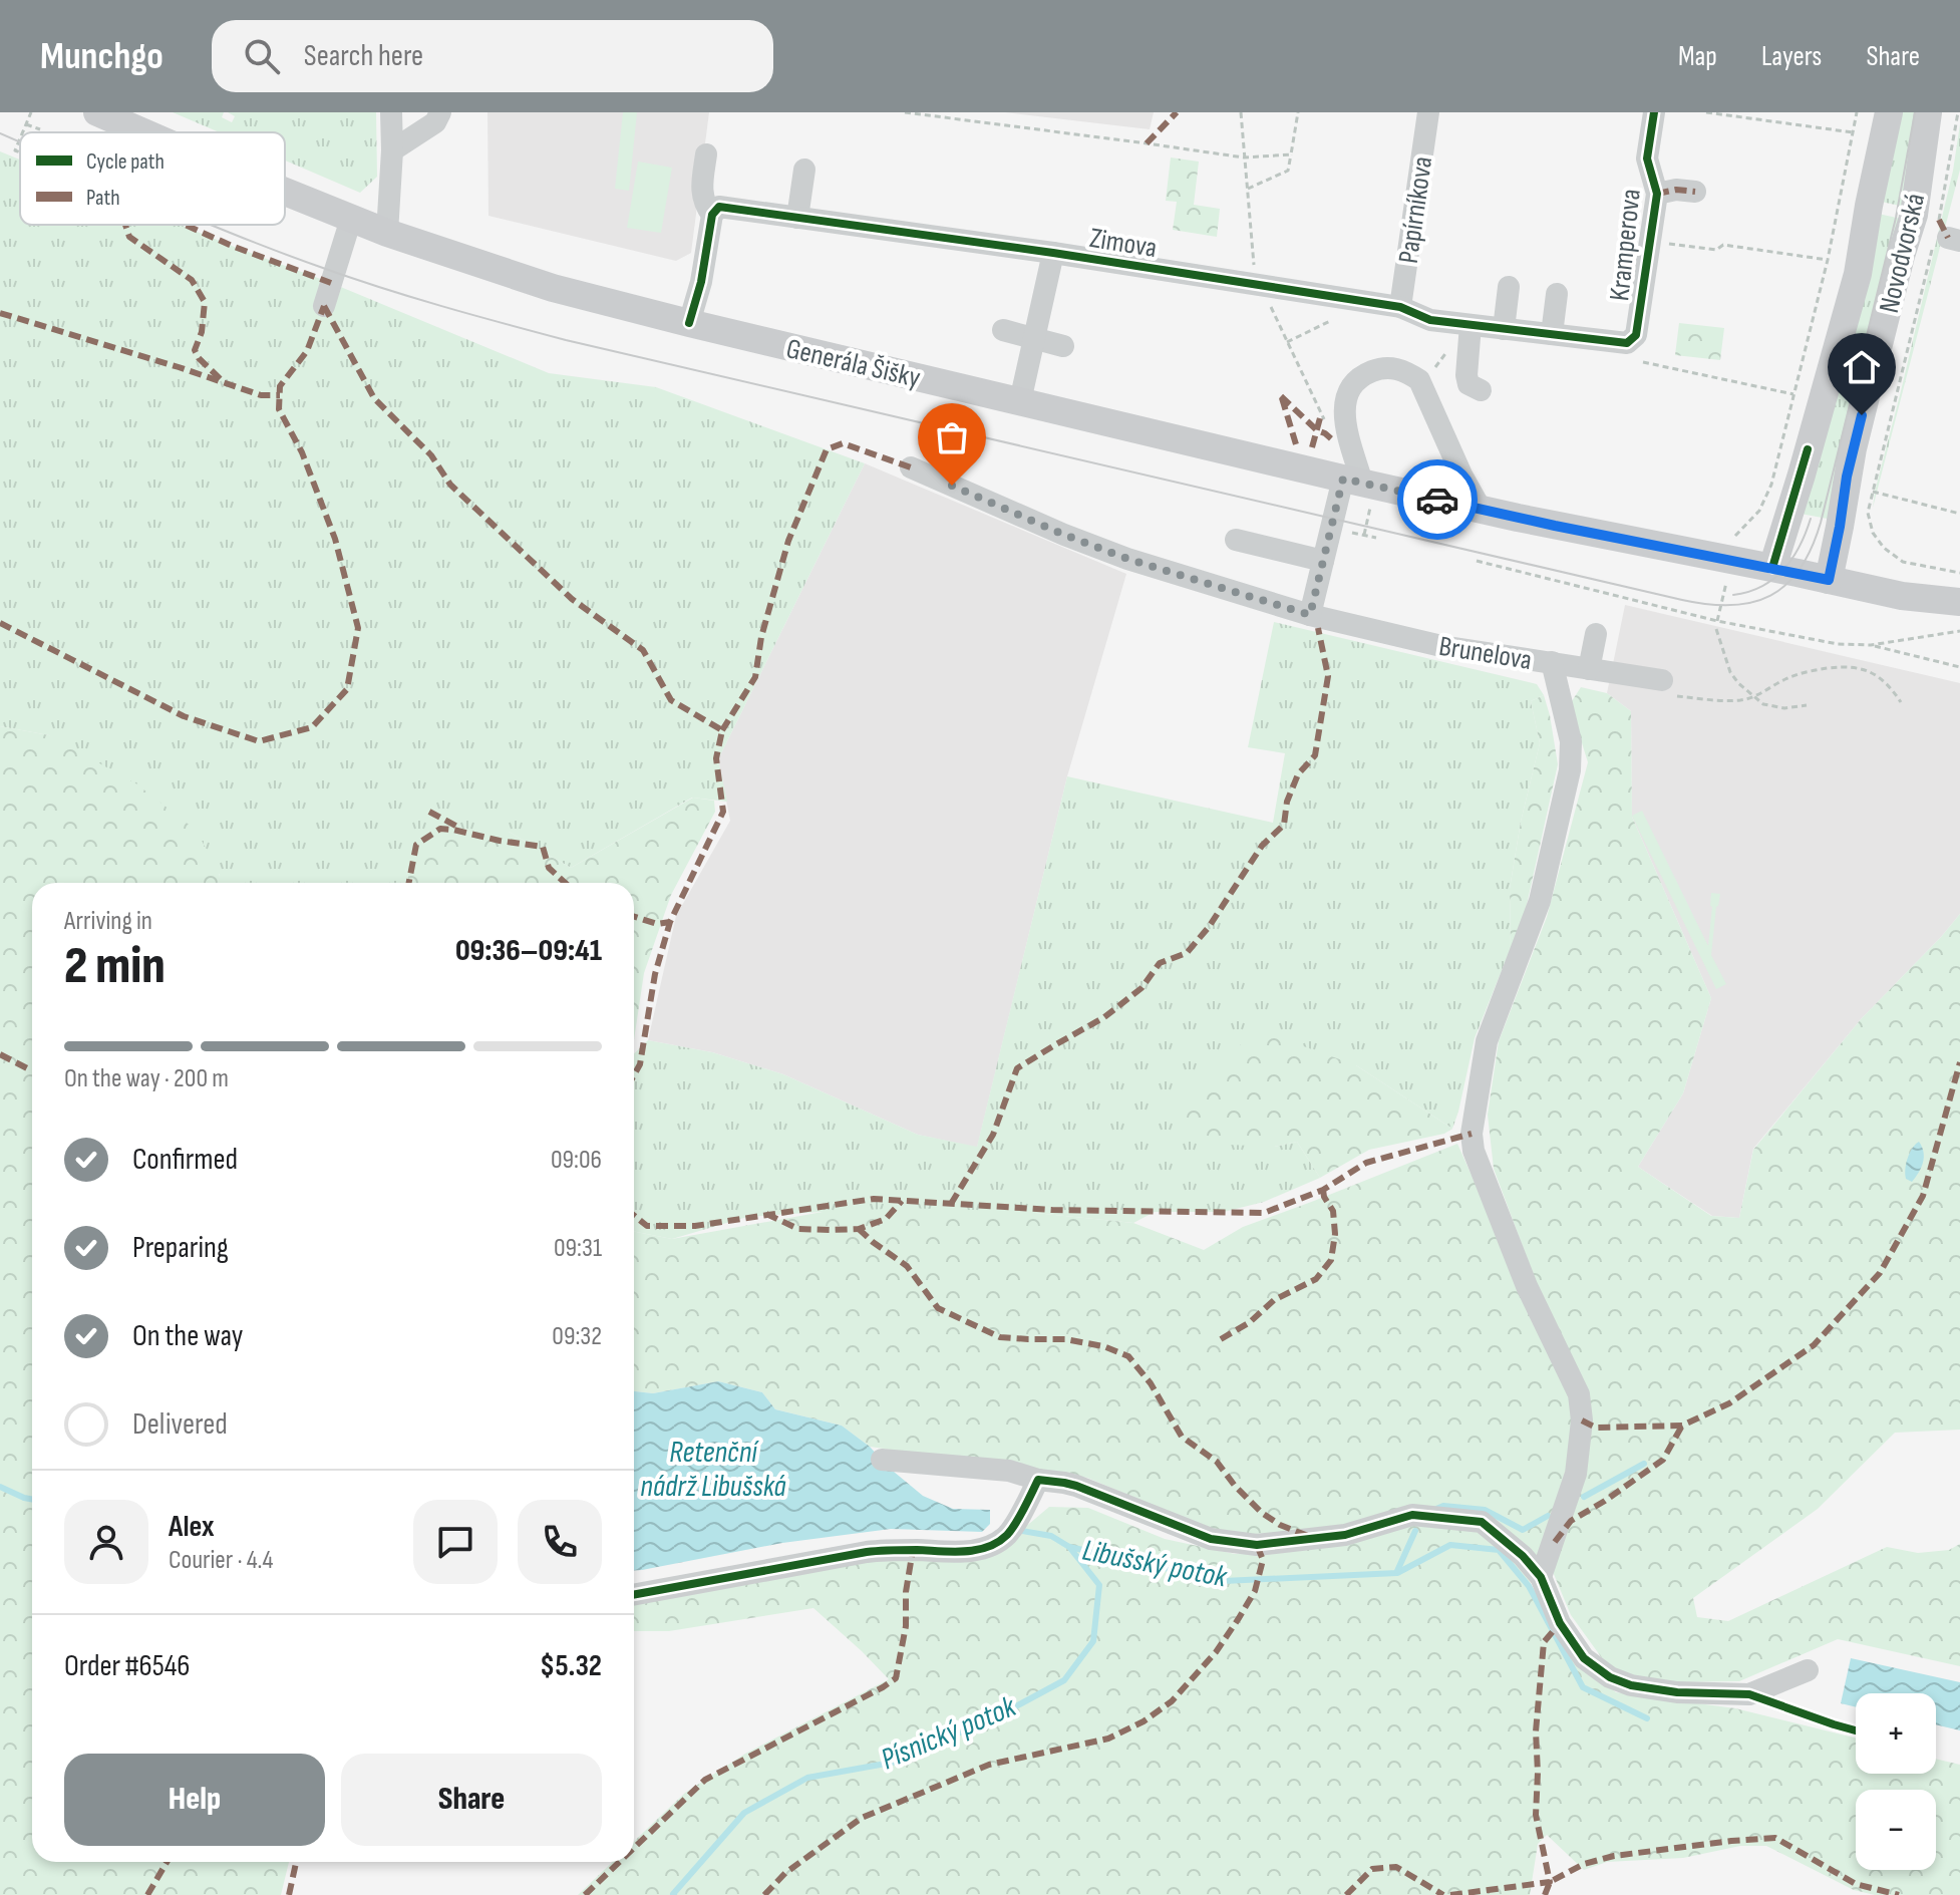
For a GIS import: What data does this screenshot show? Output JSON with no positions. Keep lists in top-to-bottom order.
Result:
{
  "streets": {
    "main road": ["Novodvorská", "Generála Šišky"],
    "street": [
      "Papírníkova",
      "Zimova",
      "Kramperova",
      "Brunelova"
    ]
  },
  "crossings": [
    ["Papírníkova", "Zimova"],
    ["Zimova", "Kramperova"],
    ["Novodvorská", "Generála Šišky"]
  ],
  "water": ["Retenční nádrž Libušská", "Libušský potok", "Písnický potok"],
  "legend": ["Cycle path", "Path"],
  "page": {
    "header": "Munchgo",
    "search": "Search here",
    "nav": ["Map", "Layers", "Share"],
    "heading": ["2 min", "Arriving in", "09:36–09:41"],
    "panel": [
      "Alex",
      "Courier · 4.4",
      "Order #6546",
      "$5.32"
    ],
    "bar": "On the way · 200 m",
    "list": [
      ["Confirmed", "09:06"],
      ["Preparing", "09:31"],
      ["On the way", "09:32"],
      "Delivered"
    ],
    "map_buttons": ["+", "−"],
    "buttons": ["Help", "Share"]
  }
}
